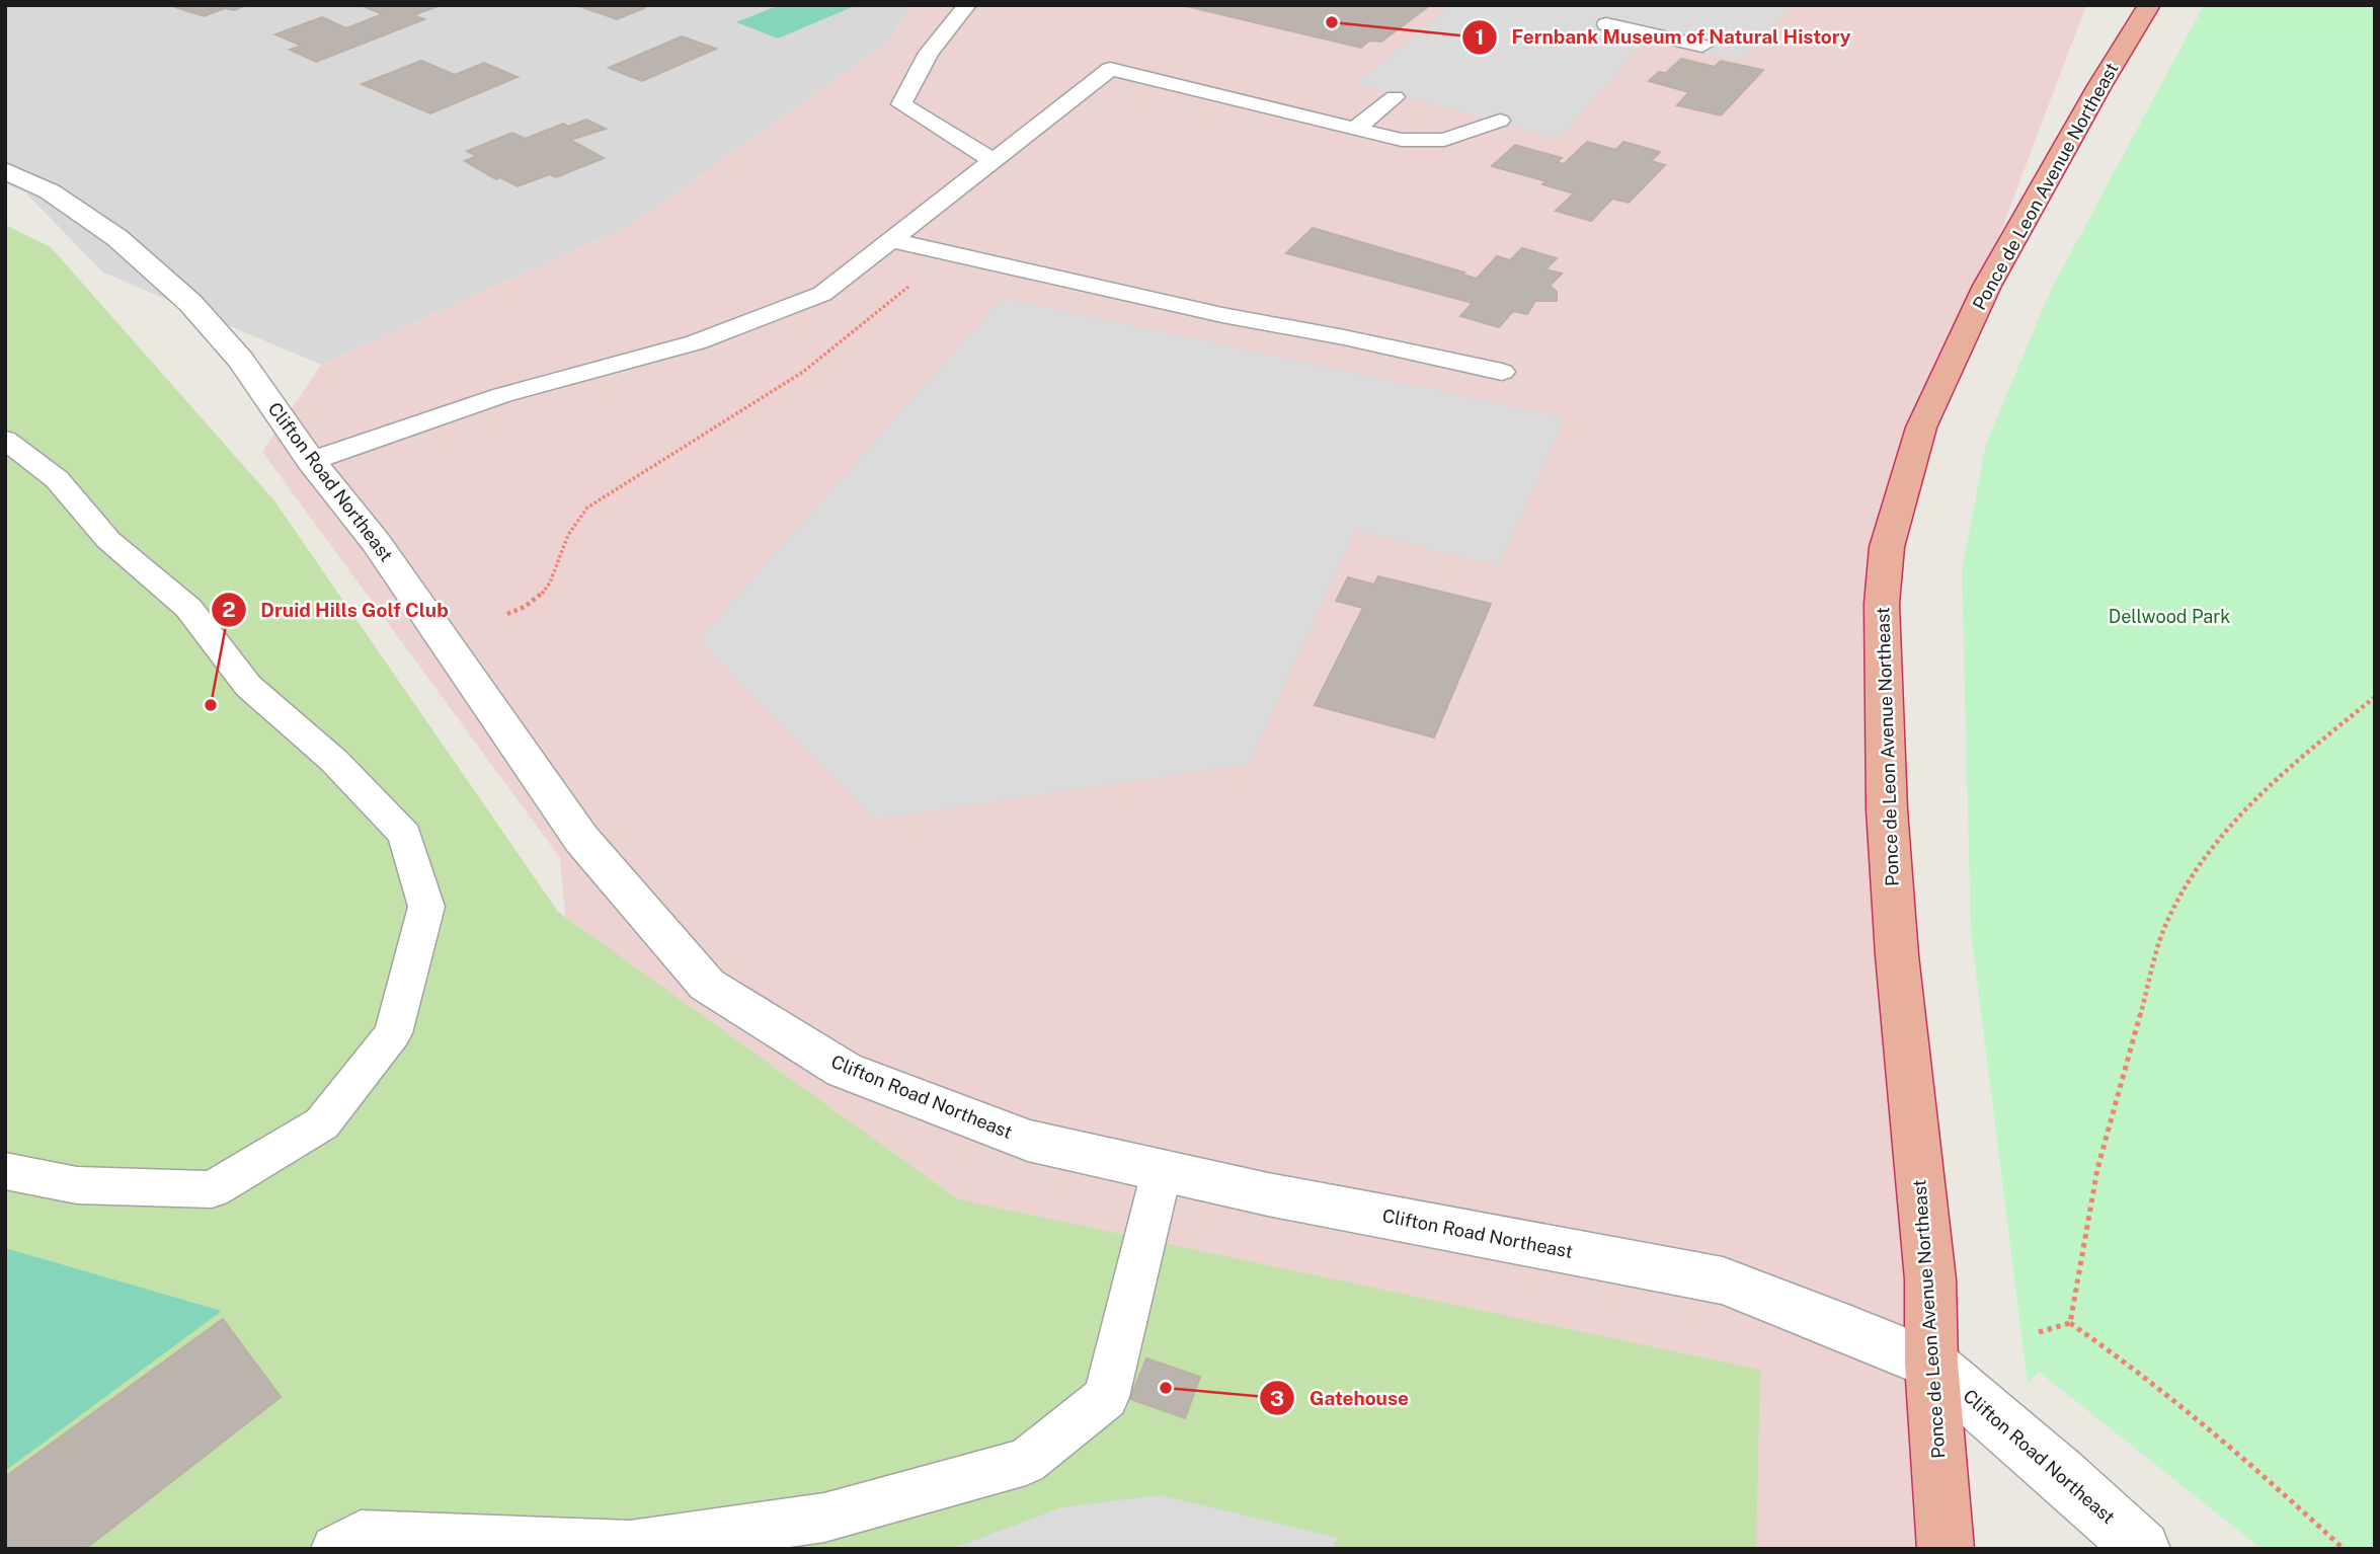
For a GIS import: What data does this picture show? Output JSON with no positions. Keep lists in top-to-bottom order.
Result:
{
  "streets": {
    "highway": ["Ponce de Leon Avenue Northeast"],
    "street": ["Clifton Road Northeast"]
  },
  "crossings": [
    ["Ponce de Leon Avenue Northeast", "Clifton Road Northeast"]
  ],
  "parks": ["Dellwood Park"],
  "places": ["Fernbank Museum of Natural History", "Druid Hills Golf Club", "Gatehouse"]
}
